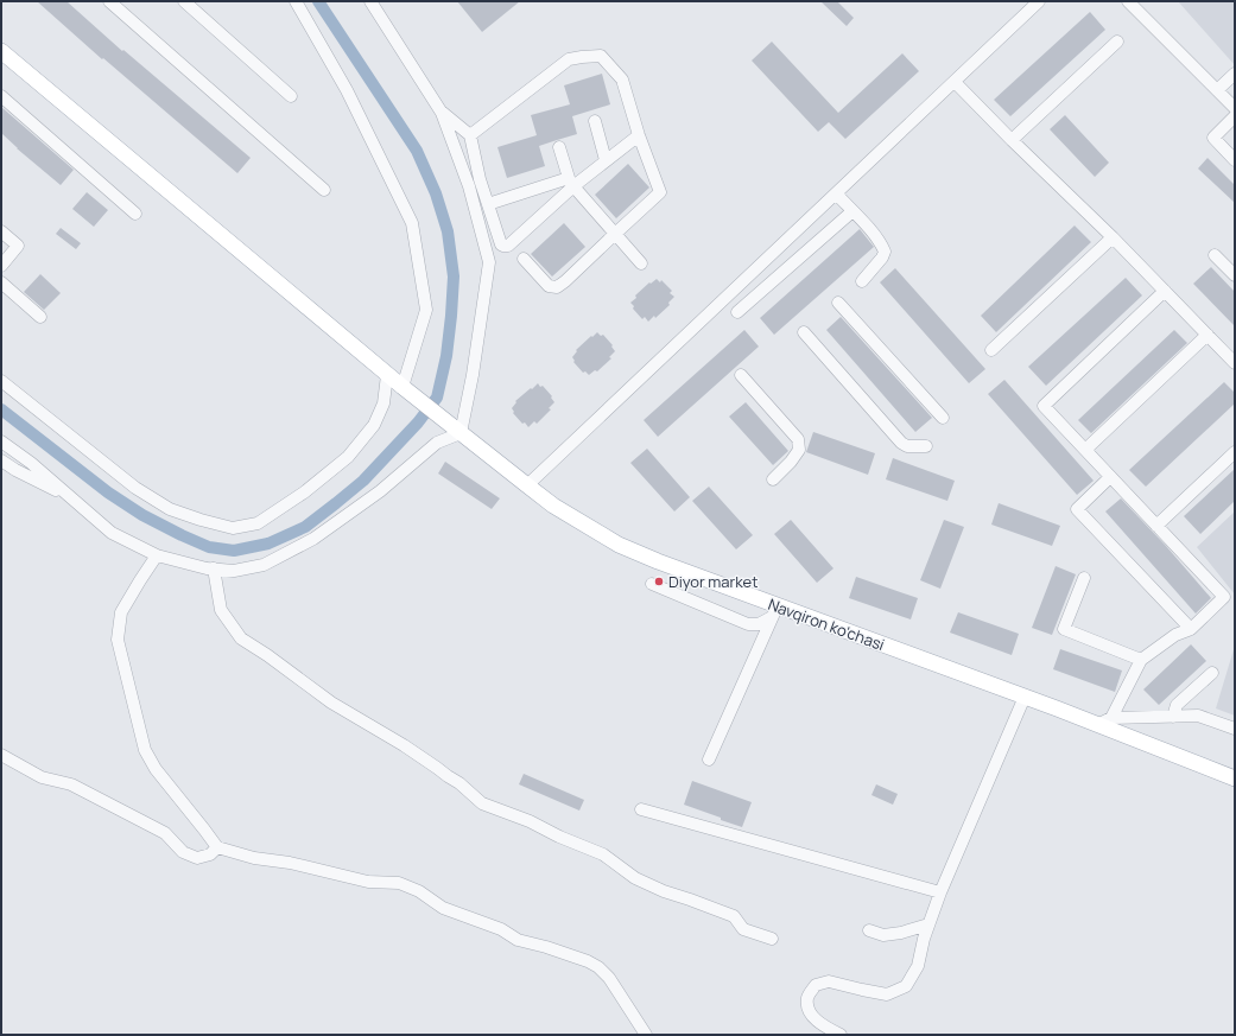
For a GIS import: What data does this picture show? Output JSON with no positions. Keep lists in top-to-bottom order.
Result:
{
  "streets": {
    "main road": ["Navqiron ko'chasi"]
  },
  "places": ["Diyor market"]
}
